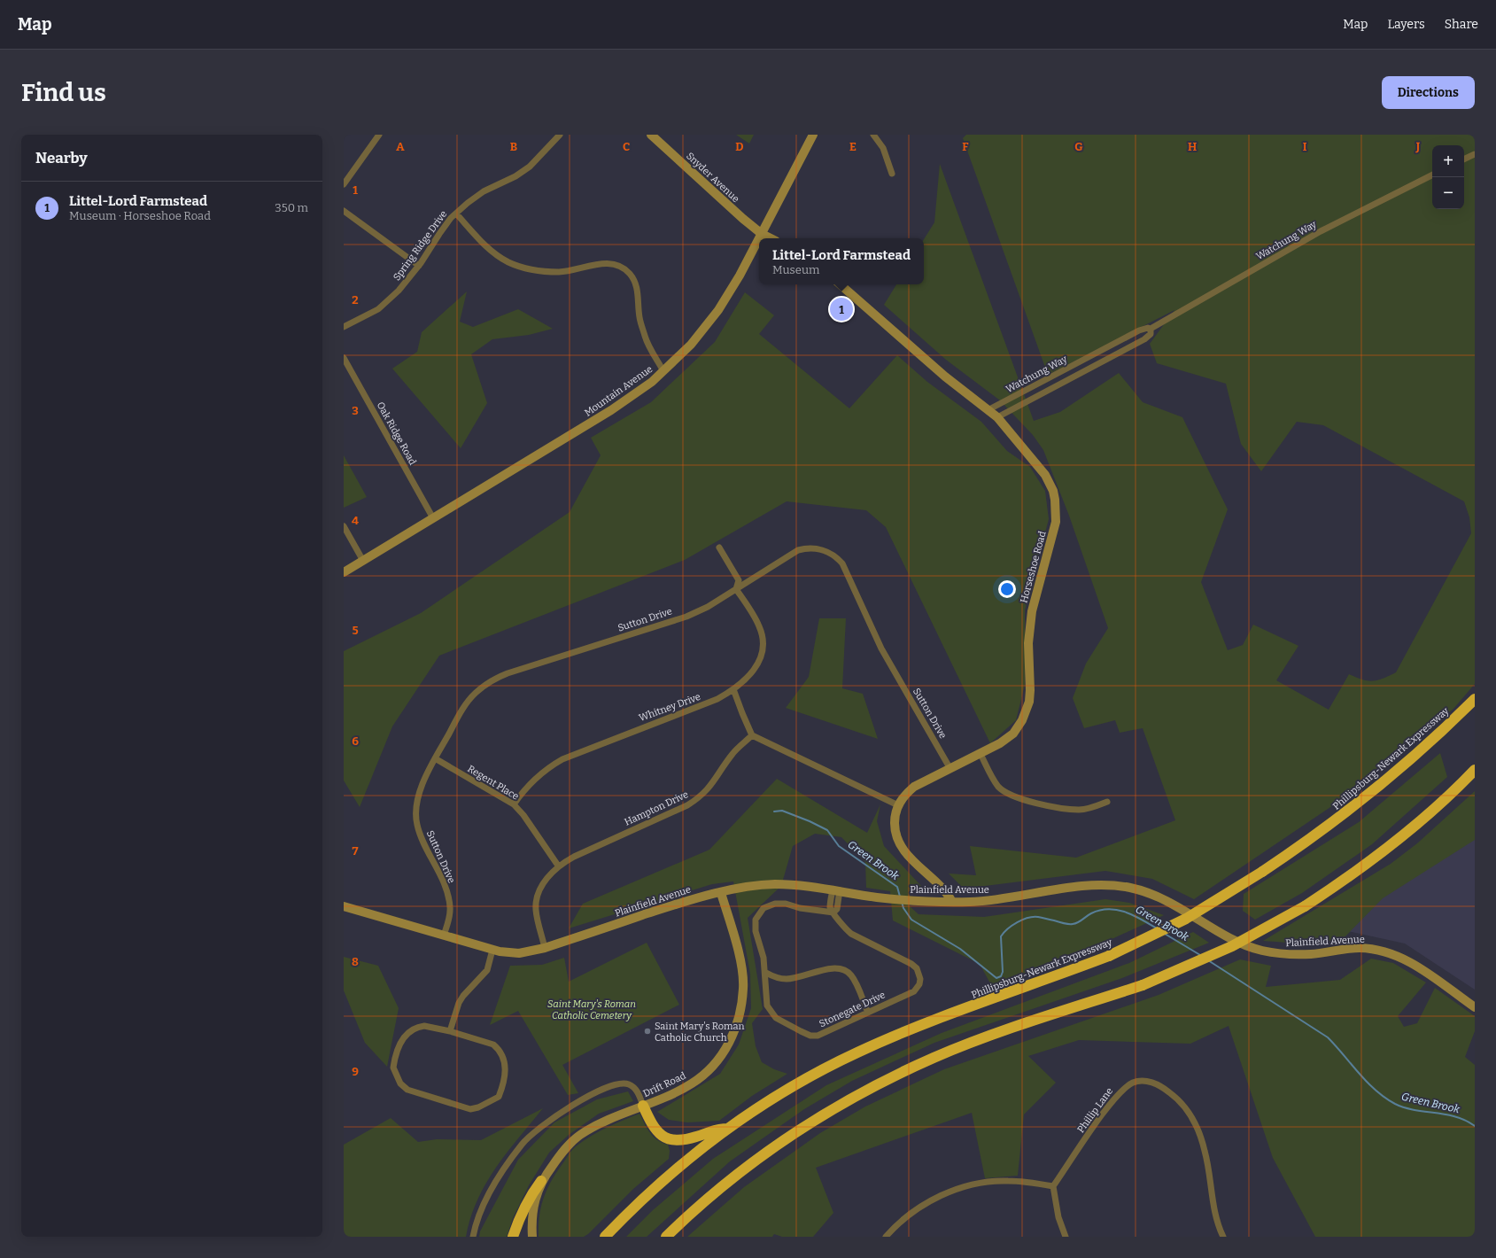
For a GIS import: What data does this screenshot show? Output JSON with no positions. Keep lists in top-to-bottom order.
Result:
{
  "streets": {
    "highway": ["Phillipsburg-Newark Expressway"],
    "main road": [
      "Snyder Avenue",
      "Mountain Avenue",
      "Horseshoe Road",
      "Plainfield Avenue",
      "Drift Road"
    ],
    "street": [
      "Watchung Way",
      "Spring Ridge Drive",
      "Oak Ridge Road",
      "Sutton Drive",
      "Whitney Drive",
      "Regent Place",
      "Hampton Drive",
      "Stonegate Drive",
      "Phillip Lane"
    ]
  },
  "crossings": [
    ["Snyder Avenue", "Mountain Avenue"],
    ["Watchung Way", "Horseshoe Road"],
    ["Mountain Avenue", "Oak Ridge Road"],
    ["Horseshoe Road", "Sutton Drive"],
    ["Horseshoe Road", "Plainfield Avenue"],
    ["Sutton Drive", "Whitney Drive"],
    ["Sutton Drive", "Regent Place"],
    ["Sutton Drive", "Plainfield Avenue"],
    ["Whitney Drive", "Regent Place"],
    ["Regent Place", "Hampton Drive"],
    ["Hampton Drive", "Plainfield Avenue"],
    ["Plainfield Avenue", "Drift Road"]
  ],
  "water": ["Green Brook"],
  "parks": ["Saint Mary's Roman Catholic Cemetery"],
  "places": ["Saint Mary's Roman Catholic Church"],
  "page": {
    "header": "Map",
    "nav": ["Map", "Layers", "Share"],
    "buttons": "Directions",
    "title": "Find us",
    "heading": "Nearby",
    "map_buttons": ["+", "−"],
    "list": [
      {
        "mark": "1",
        "name": "Littel-Lord Farmstead",
        "note": "Museum · Horseshoe Road",
        "value": "350 m"
      }
    ],
    "popup": ["Littel-Lord Farmstead", "Museum"],
    "pins": "1"
  },
  "grid": {
    "columns": [
      "A",
      "B",
      "C",
      "D",
      "E",
      "F",
      "G",
      "H",
      "I",
      "J"
    ],
    "rows": [
      "1",
      "2",
      "3",
      "4",
      "5",
      "6",
      "7",
      "8",
      "9"
    ]
  }
}
